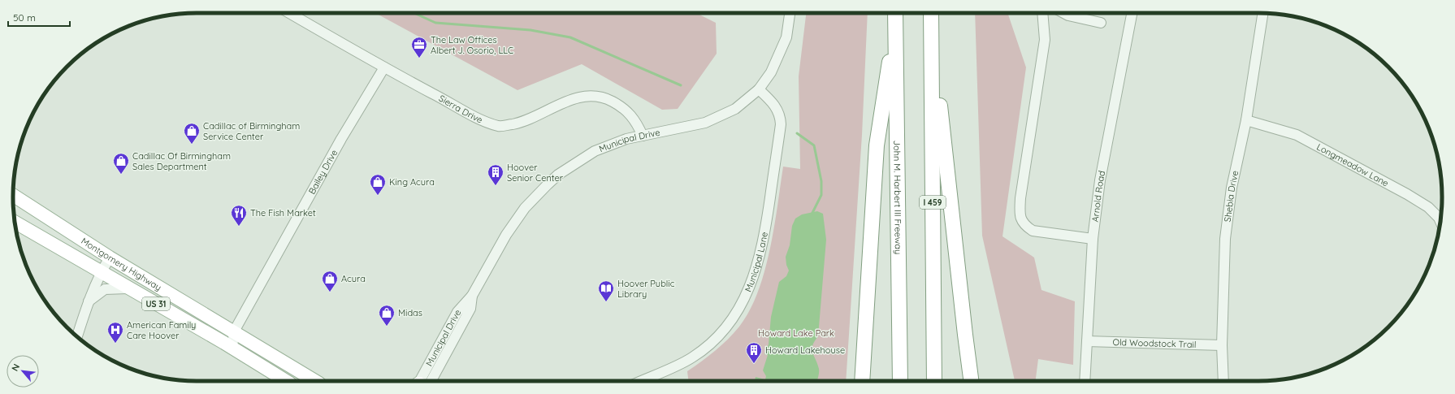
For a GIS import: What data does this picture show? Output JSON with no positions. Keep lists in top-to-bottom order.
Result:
{
  "streets": {
    "highway": ["John M. Harbert III Freeway", "I 459"],
    "main road": ["Montgomery Highway", "US 31"],
    "street": [
      "Sierra Drive",
      "Municipal Drive",
      "Longmeadow Lane",
      "Bailey Drive",
      "Arnold Road",
      "Shebia Drive",
      "Municipal Lane",
      "Old Woodstock Trail"
    ]
  },
  "crossings": [
    ["Sierra Drive", "Municipal Drive"],
    ["Sierra Drive", "Bailey Drive"],
    ["Municipal Drive", "Municipal Lane"],
    ["Longmeadow Lane", "Shebia Drive"],
    ["Bailey Drive", "Montgomery Highway"],
    ["Arnold Road", "Old Woodstock Trail"],
    ["Shebia Drive", "Old Woodstock Trail"]
  ],
  "parks": ["Howard Lake Park"],
  "places": {
    "office": ["The Law Offices Albert J. Osorio, LLC"],
    "shop": [
      "Cadillac of Birmingham Service Center",
      "Cadillac Of Birmingham Sales Department",
      "King Acura",
      "Acura",
      "Midas"
    ],
    "building": ["Hoover Senior Center", "Howard Lakehouse"],
    "restaurant": ["The Fish Market"],
    "library": ["Hoover Public Library"],
    "hospital": ["American Family Care Hoover"]
  },
  "scale_bar": "50 m",
  "north": "top left"
}
